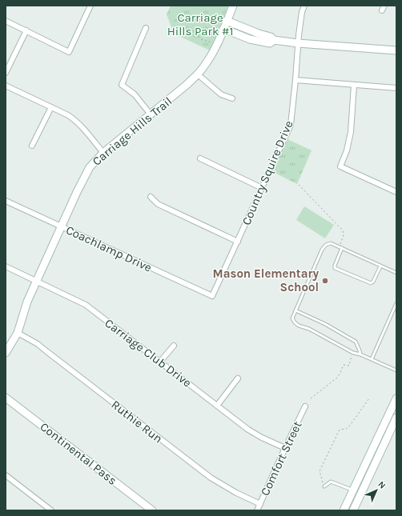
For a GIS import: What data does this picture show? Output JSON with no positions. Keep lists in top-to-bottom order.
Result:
{
  "streets": {
    "street": [
      "Carriage Hills Trail",
      "Country Squire Drive",
      "Coachlamp Drive",
      "Carriage Club Drive",
      "Ruthie Run",
      "Continental Pass",
      "Comfort Street"
    ]
  },
  "crossings": [
    ["Carriage Hills Trail", "Coachlamp Drive"],
    ["Carriage Hills Trail", "Carriage Club Drive"],
    ["Carriage Hills Trail", "Ruthie Run"],
    ["Country Squire Drive", "Coachlamp Drive"],
    ["Carriage Club Drive", "Comfort Street"],
    ["Ruthie Run", "Comfort Street"]
  ],
  "parks": ["Carriage Hills Park #1"],
  "places": ["Mason Elementary School"],
  "north": "top right"
}
